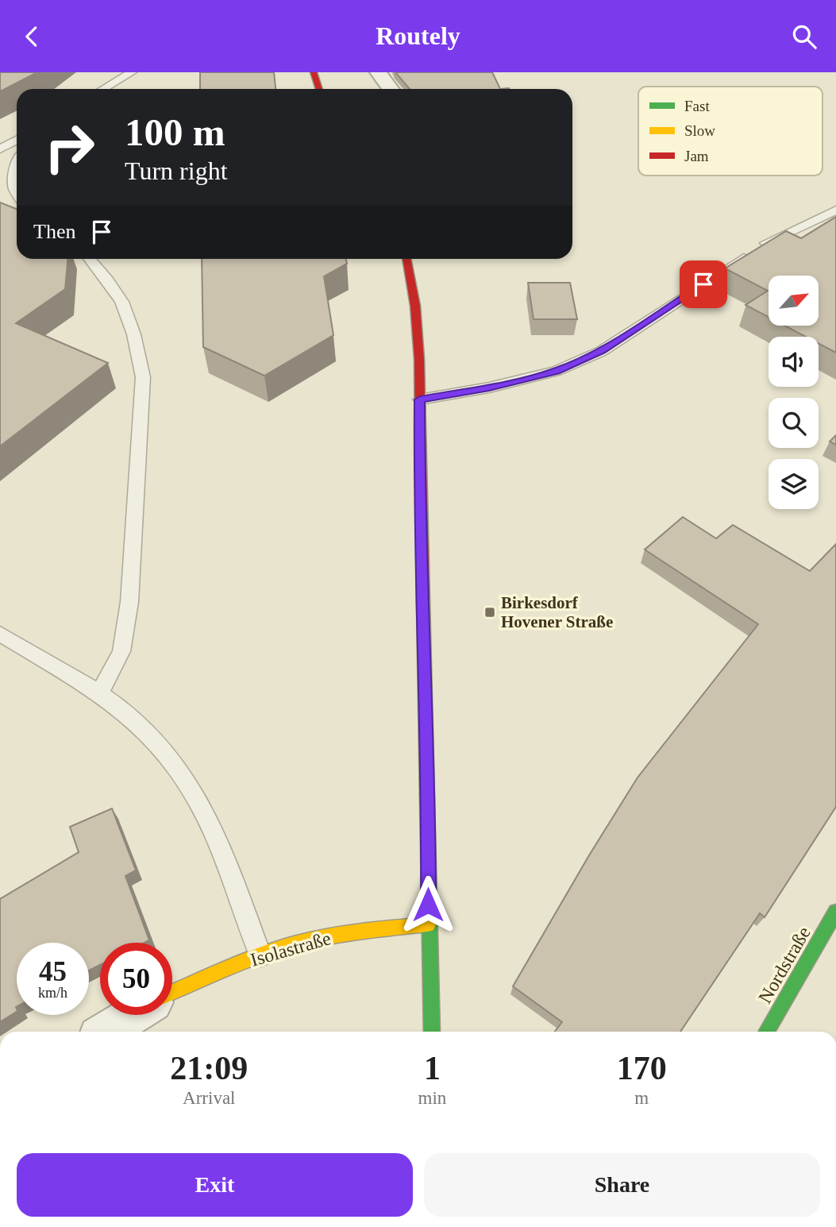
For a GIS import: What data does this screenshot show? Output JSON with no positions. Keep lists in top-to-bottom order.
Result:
{
  "streets": {
    "main road": ["Isolastraße", "Nordstraße"]
  },
  "places": {
    "transit": ["Birkesdorf Hovener Straße"]
  },
  "legend": ["Fast", "Slow", "Jam"],
  "north": "top right",
  "page": {
    "header": "Routely",
    "turn": ["100 m", "Turn right"],
    "then": "Then",
    "speed": "45 km/h",
    "limit": "50",
    "eta": [
      "21:09",
      "Arrival",
      "1",
      "min",
      "170",
      "m"
    ],
    "buttons": ["Exit", "Share"]
  }
}
